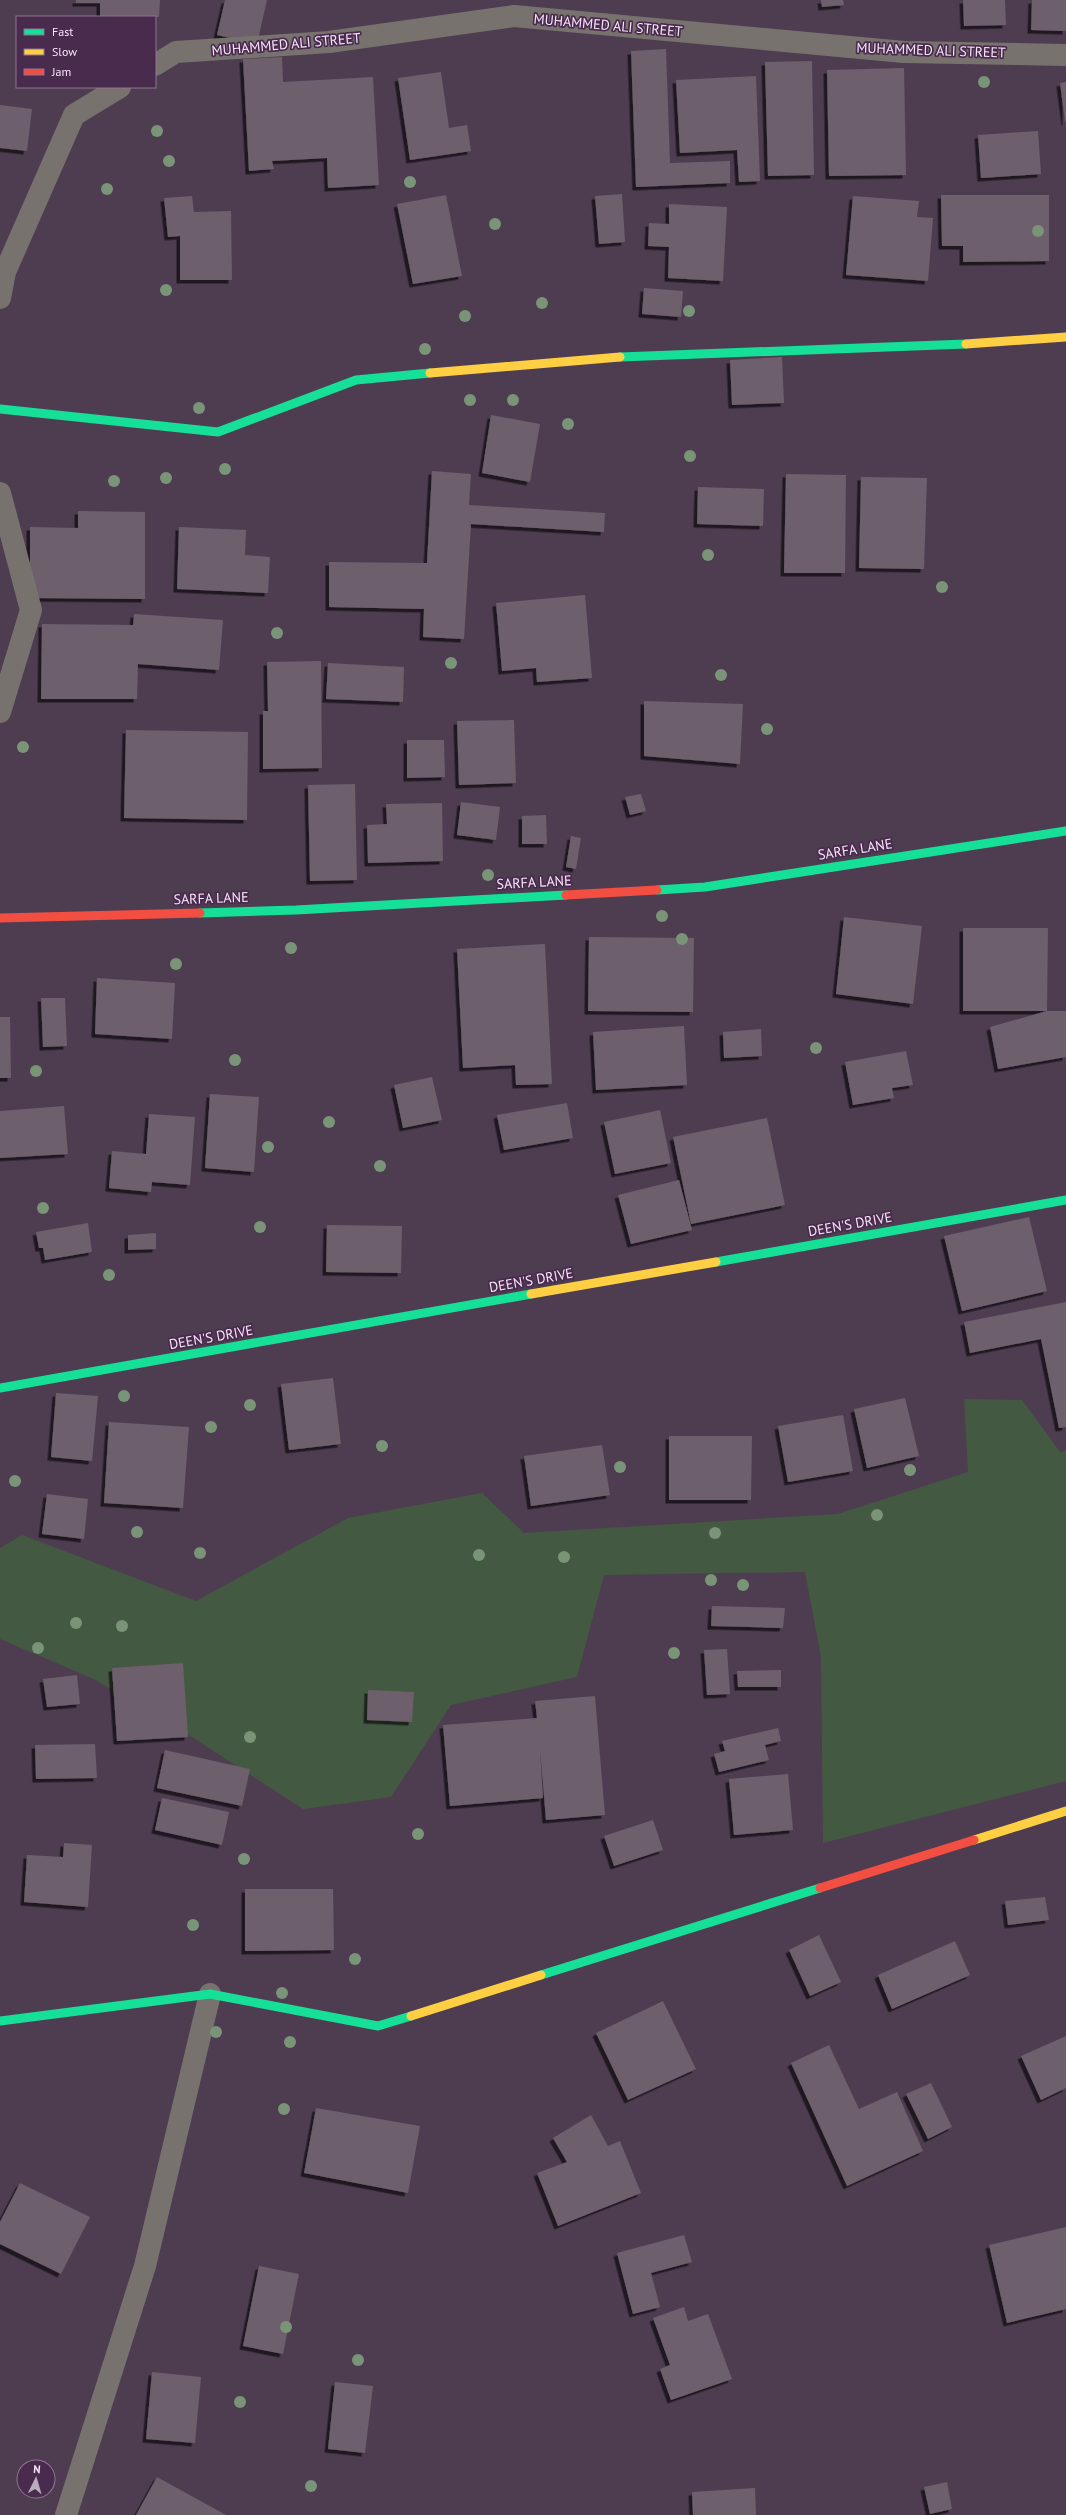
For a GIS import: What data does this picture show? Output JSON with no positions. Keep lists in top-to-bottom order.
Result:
{
  "streets": {
    "street": ["MUHAMMED ALI STREET", "SARFA LANE", "DEEN'S DRIVE"]
  },
  "legend": ["Fast", "Slow", "Jam"],
  "north": "top"
}
